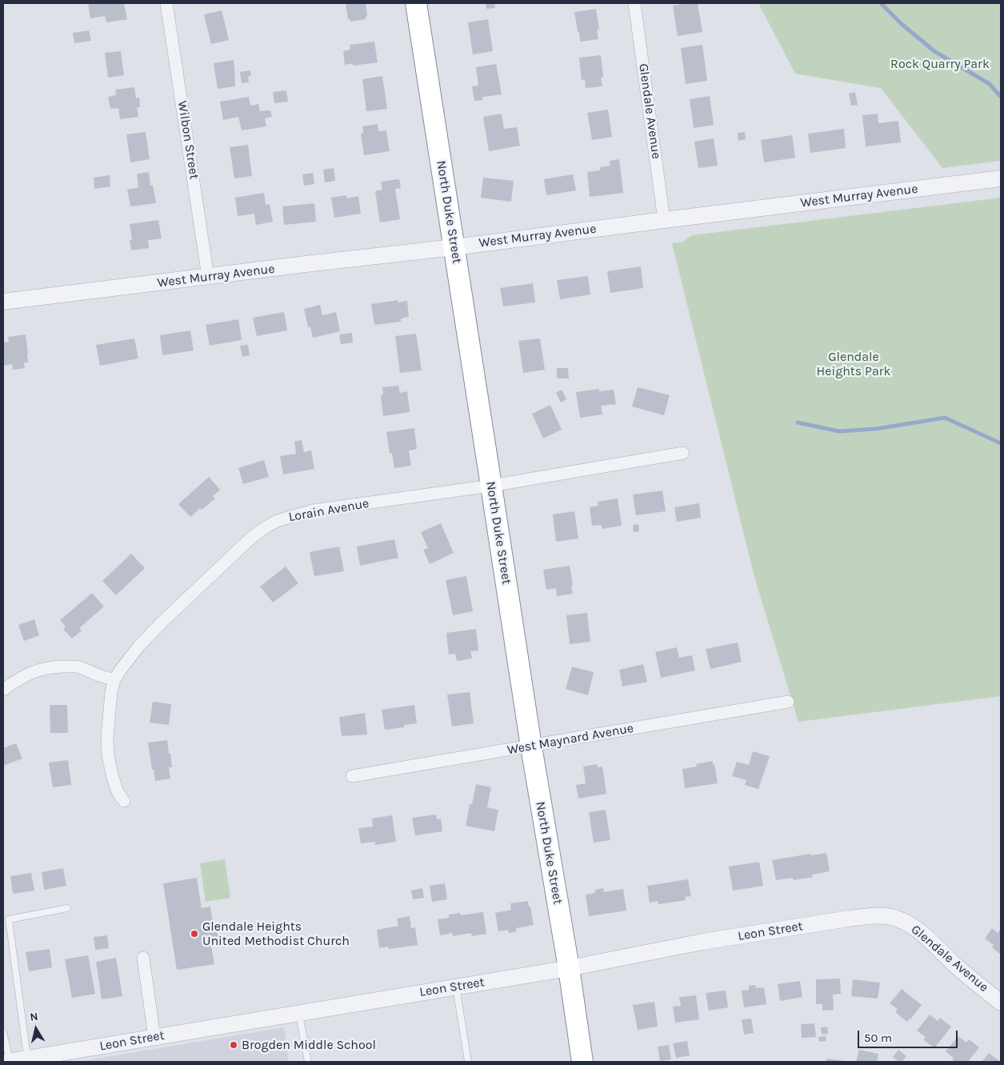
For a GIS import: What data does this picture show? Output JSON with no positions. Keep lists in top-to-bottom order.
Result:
{
  "streets": {
    "highway": ["North Duke Street"],
    "street": [
      "Glendale Avenue",
      "Wilbon Street",
      "West Murray Avenue",
      "Lorain Avenue",
      "West Maynard Avenue",
      "Leon Street"
    ]
  },
  "crossings": [
    ["Glendale Avenue", "West Murray Avenue"],
    ["Glendale Avenue", "Leon Street"],
    ["Wilbon Street", "West Murray Avenue"],
    ["West Murray Avenue", "North Duke Street"],
    ["North Duke Street", "Lorain Avenue"],
    ["North Duke Street", "West Maynard Avenue"],
    ["North Duke Street", "Leon Street"]
  ],
  "parks": ["Rock Quarry Park", "Glendale Heights Park"],
  "places": ["Glendale Heights United Methodist Church", "Brogden Middle School"],
  "scale_bar": "50 m",
  "north": "top"
}
